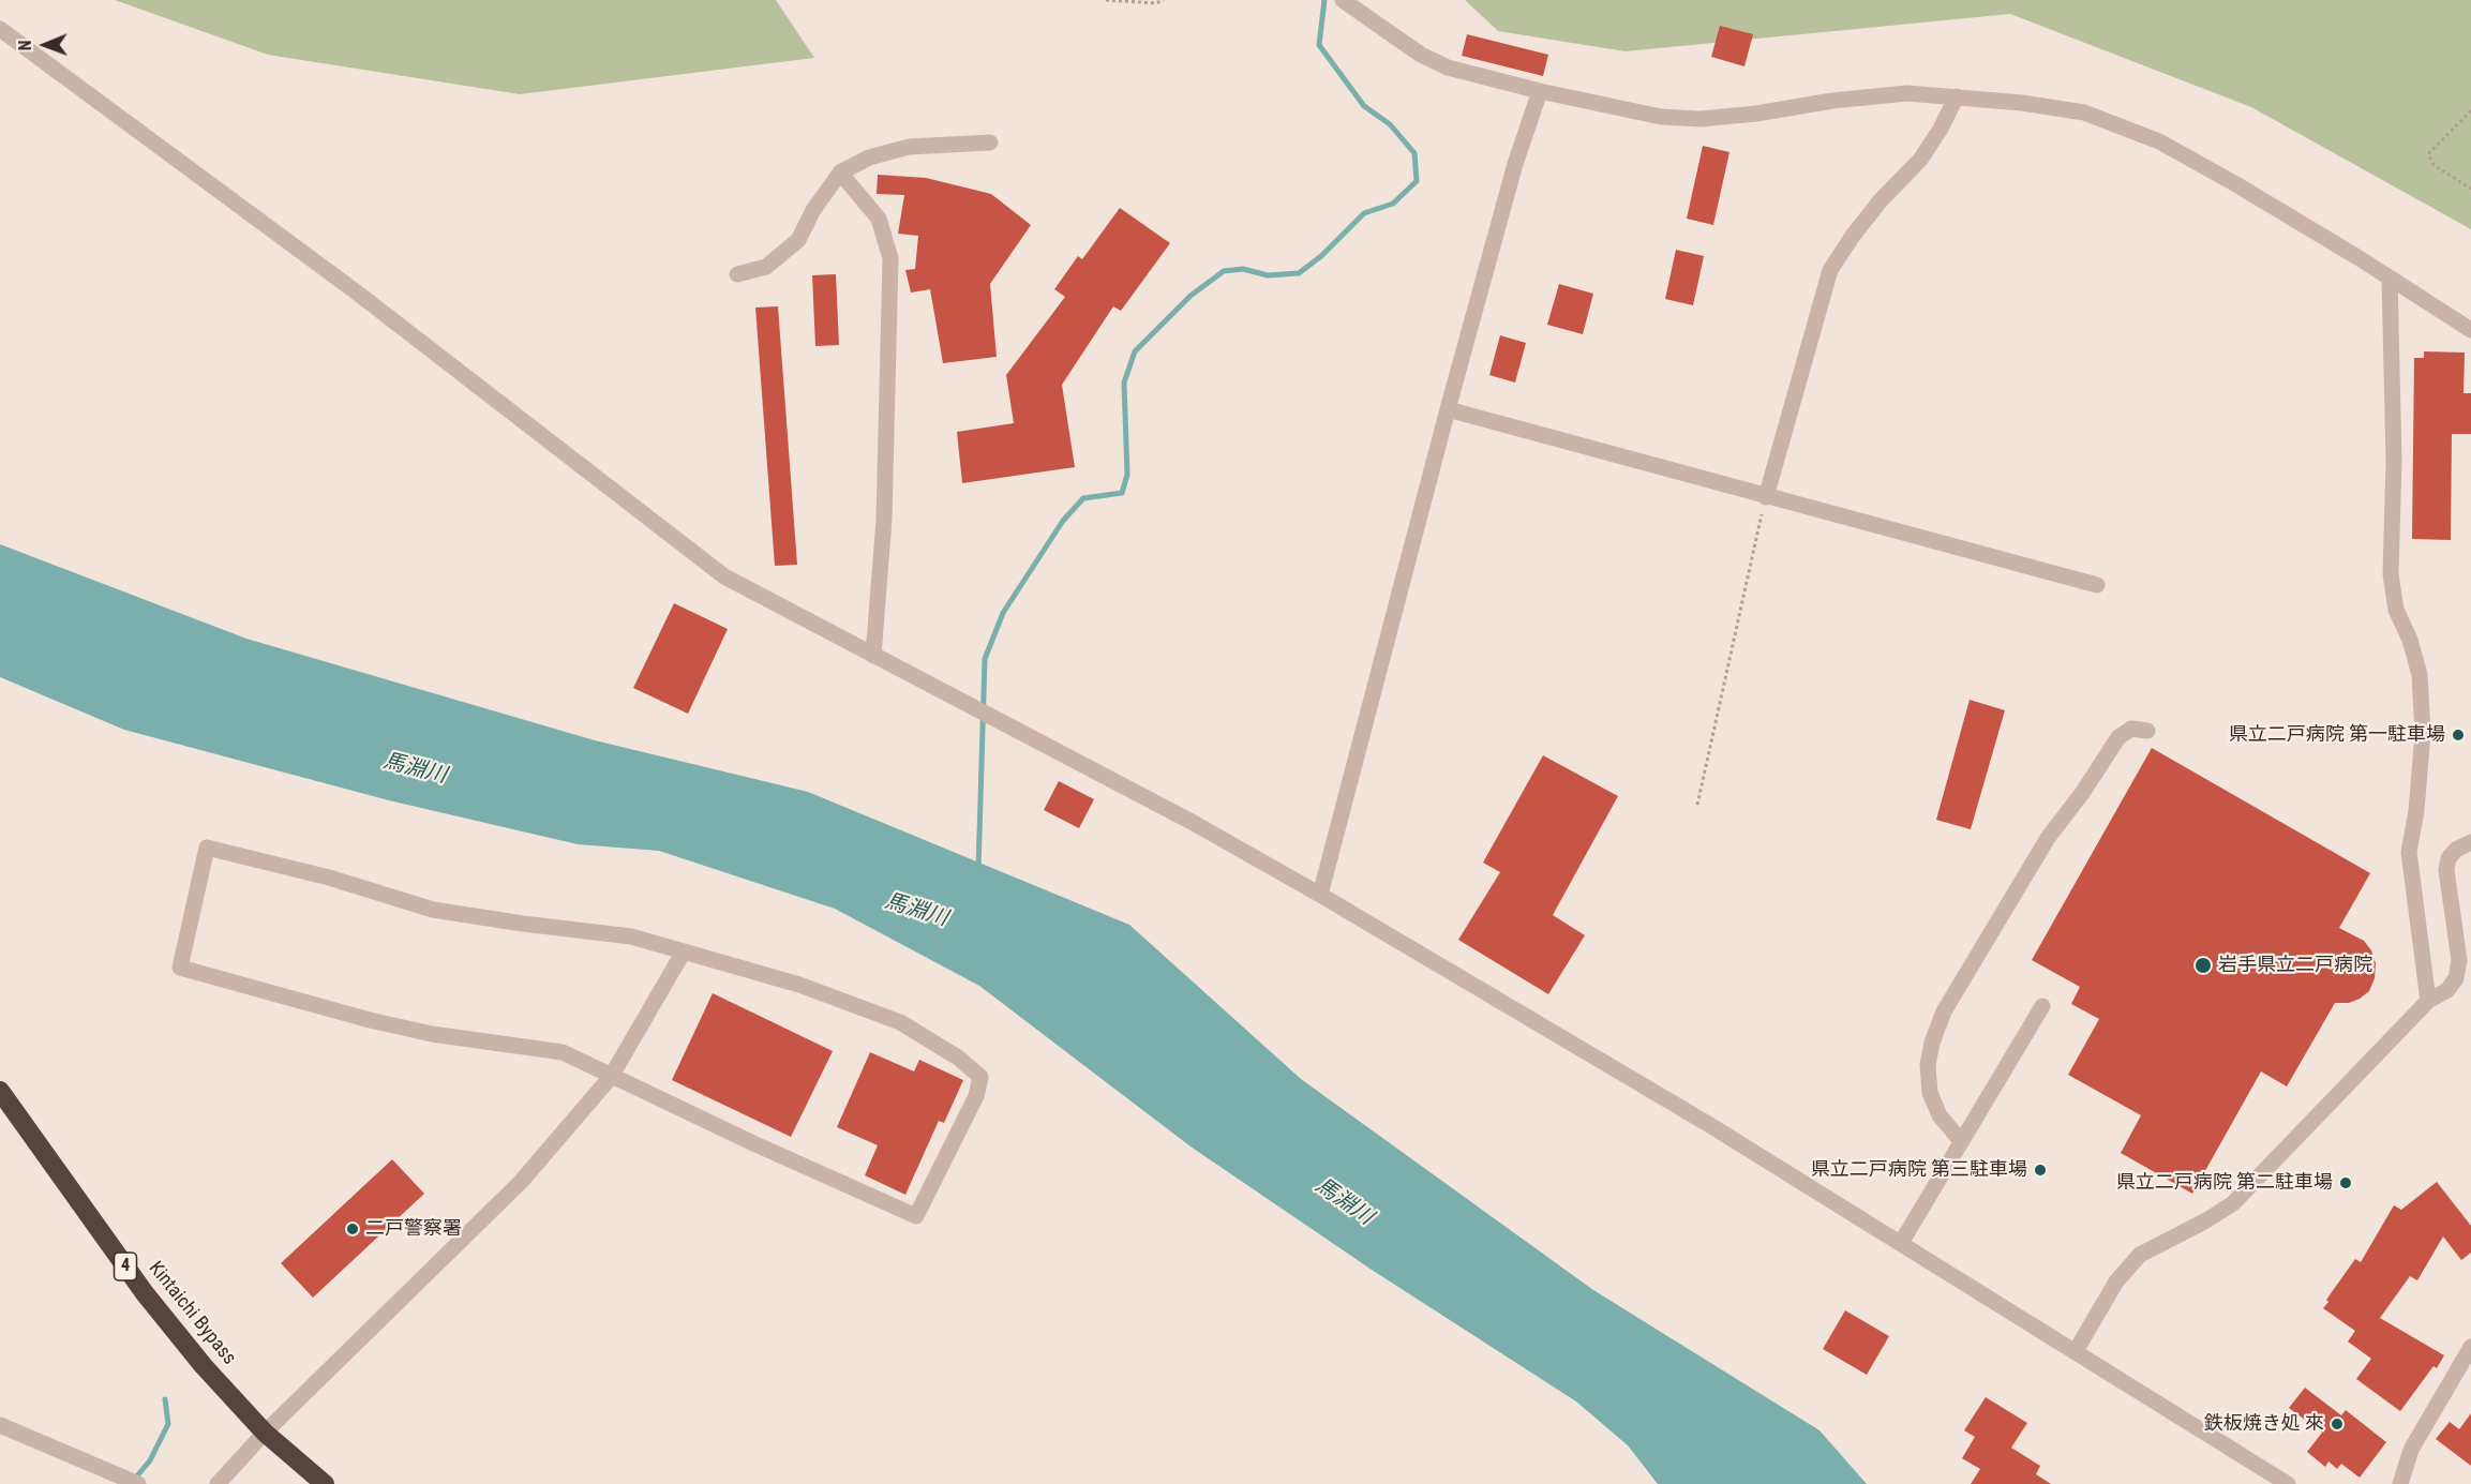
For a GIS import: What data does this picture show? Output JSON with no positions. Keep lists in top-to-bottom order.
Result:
{
  "streets": {
    "highway": ["4", "Kintaichi Bypass"]
  },
  "water": ["馬淵川"],
  "places": [
    "県立二戸病院 第一駐車場",
    "岩手県立二戸病院",
    "県立二戸病院 第三駐車場",
    "県立二戸病院 第二駐車場",
    "二戸警察署",
    "鉄板焼き処 來"
  ],
  "north": "left"
}
